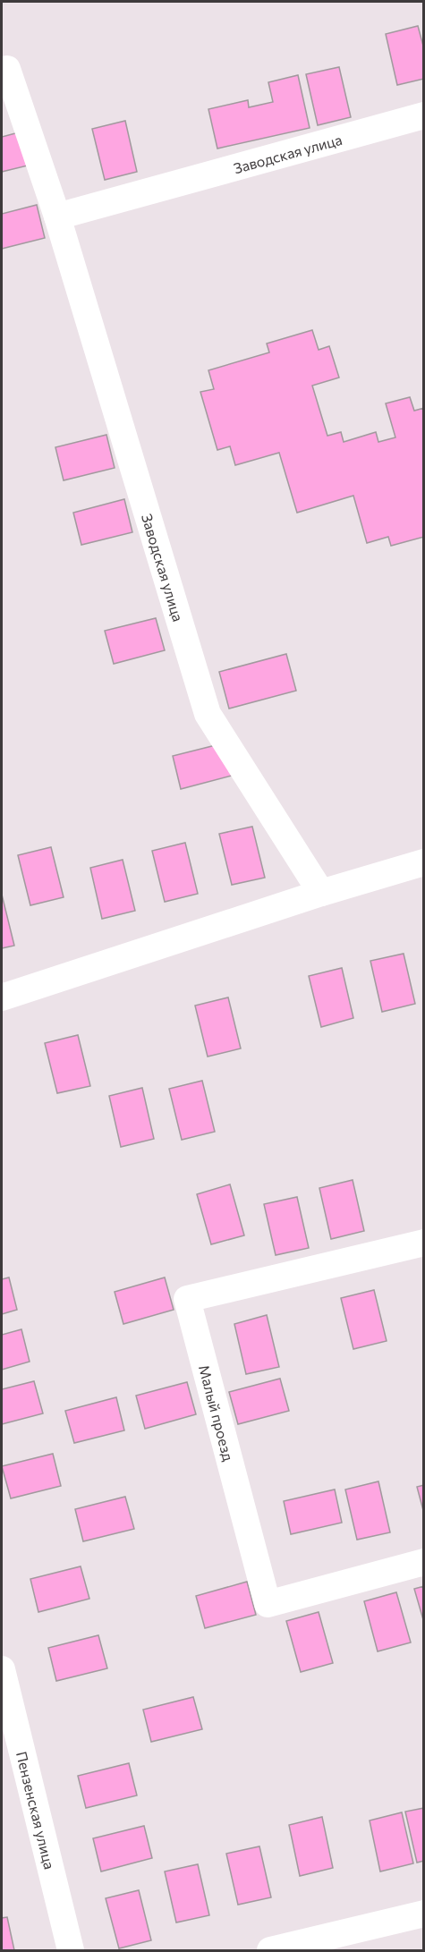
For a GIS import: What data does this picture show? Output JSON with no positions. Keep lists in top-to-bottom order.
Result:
{
  "streets": {
    "street": ["Заводская улица", "Малый проезд", "Пензенская улица"]
  }
}
